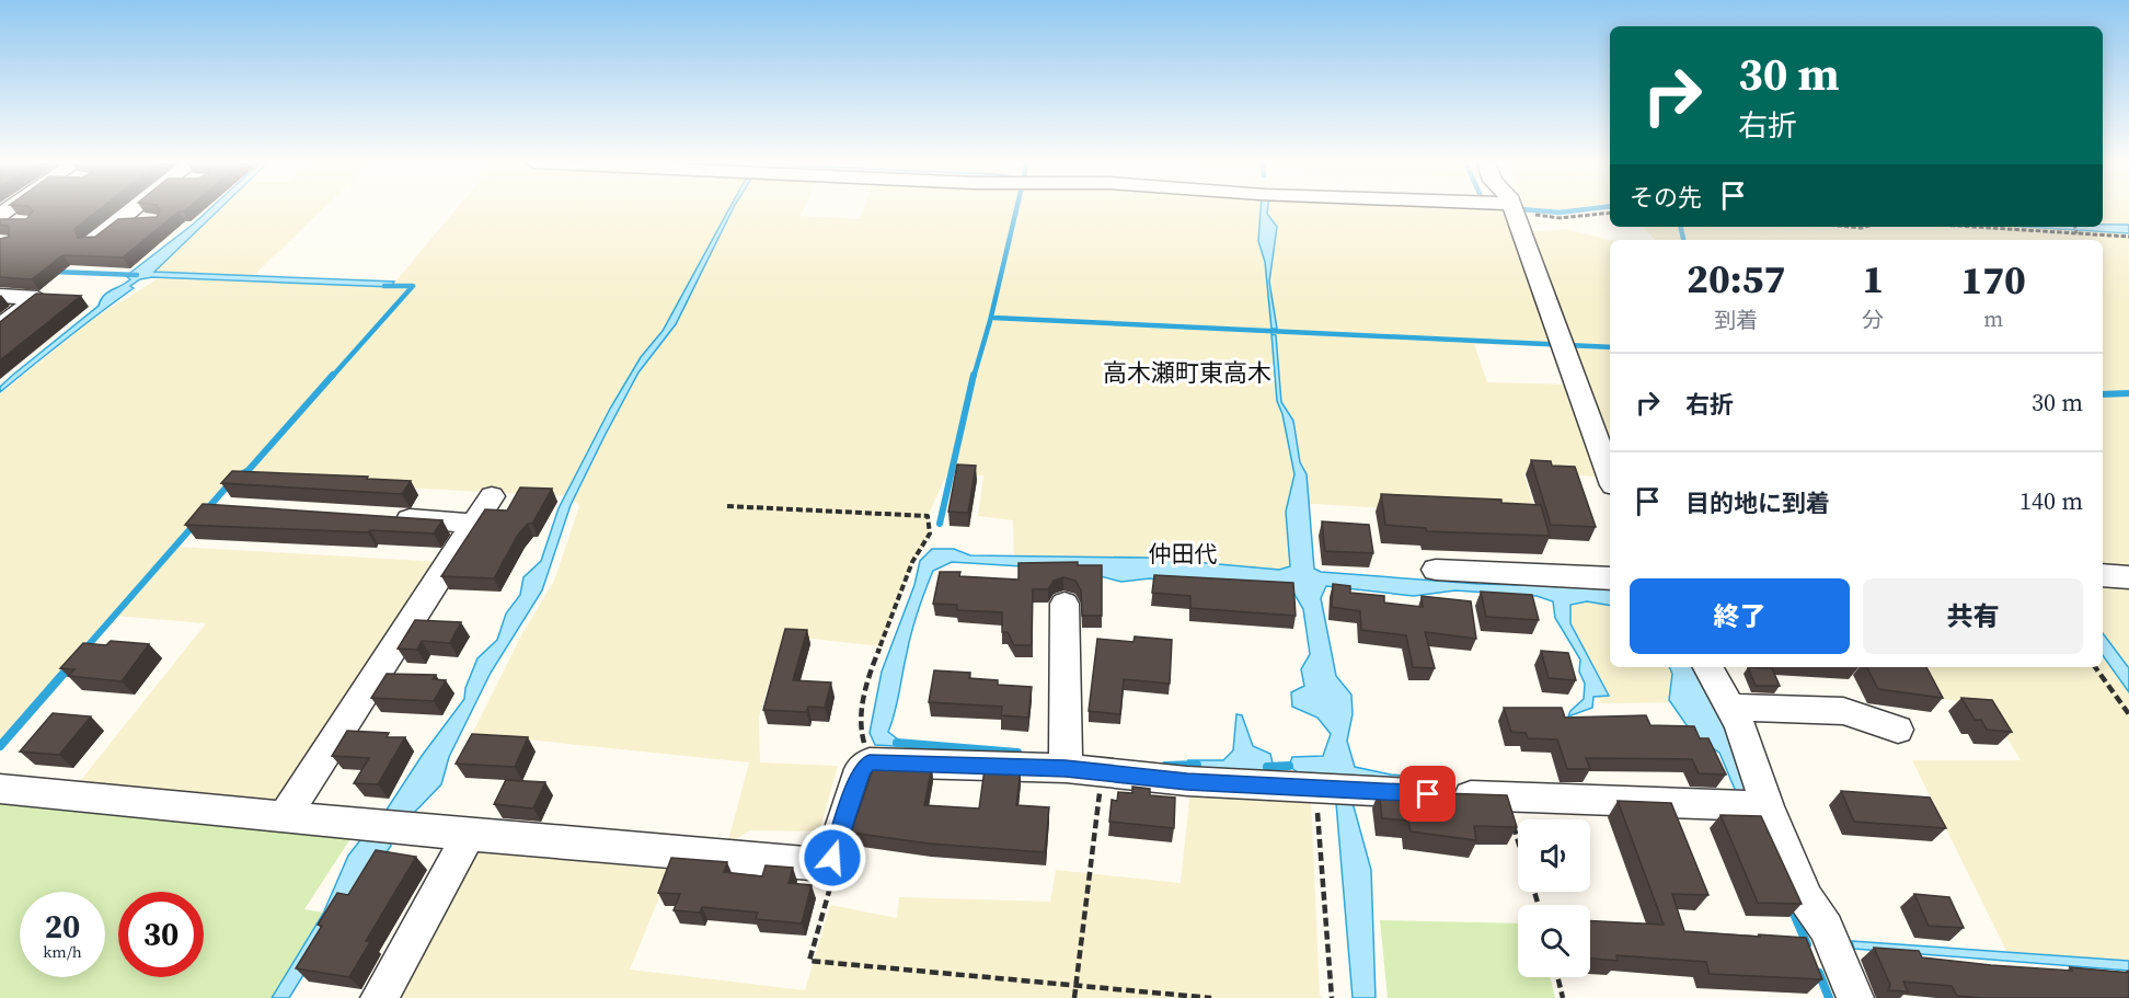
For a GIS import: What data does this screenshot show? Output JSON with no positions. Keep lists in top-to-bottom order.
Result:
{
  "districts": ["高木瀬町東高木", "仲田代"],
  "page": {
    "turn": ["30 m", "右折"],
    "then": "その先",
    "eta": [
      "20:57",
      "到着",
      "1",
      "分",
      "170",
      "m"
    ],
    "list": [
      {
        "name": "右折",
        "value": "30 m"
      },
      {
        "name": "目的地に到着",
        "value": "140 m"
      }
    ],
    "buttons": ["終了", "共有"],
    "speed": "20 km/h",
    "limit": "30"
  }
}
